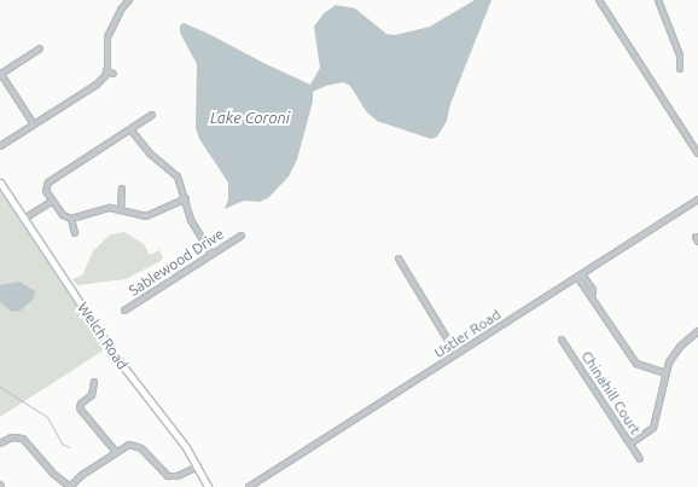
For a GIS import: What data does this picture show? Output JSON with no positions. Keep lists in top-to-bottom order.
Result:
{
  "streets": {
    "main road": ["Welch Road"],
    "street": ["Sablewood Drive", "Ustler Road", "Chinahill Court"]
  },
  "water": ["Lake Coroni"]
}
